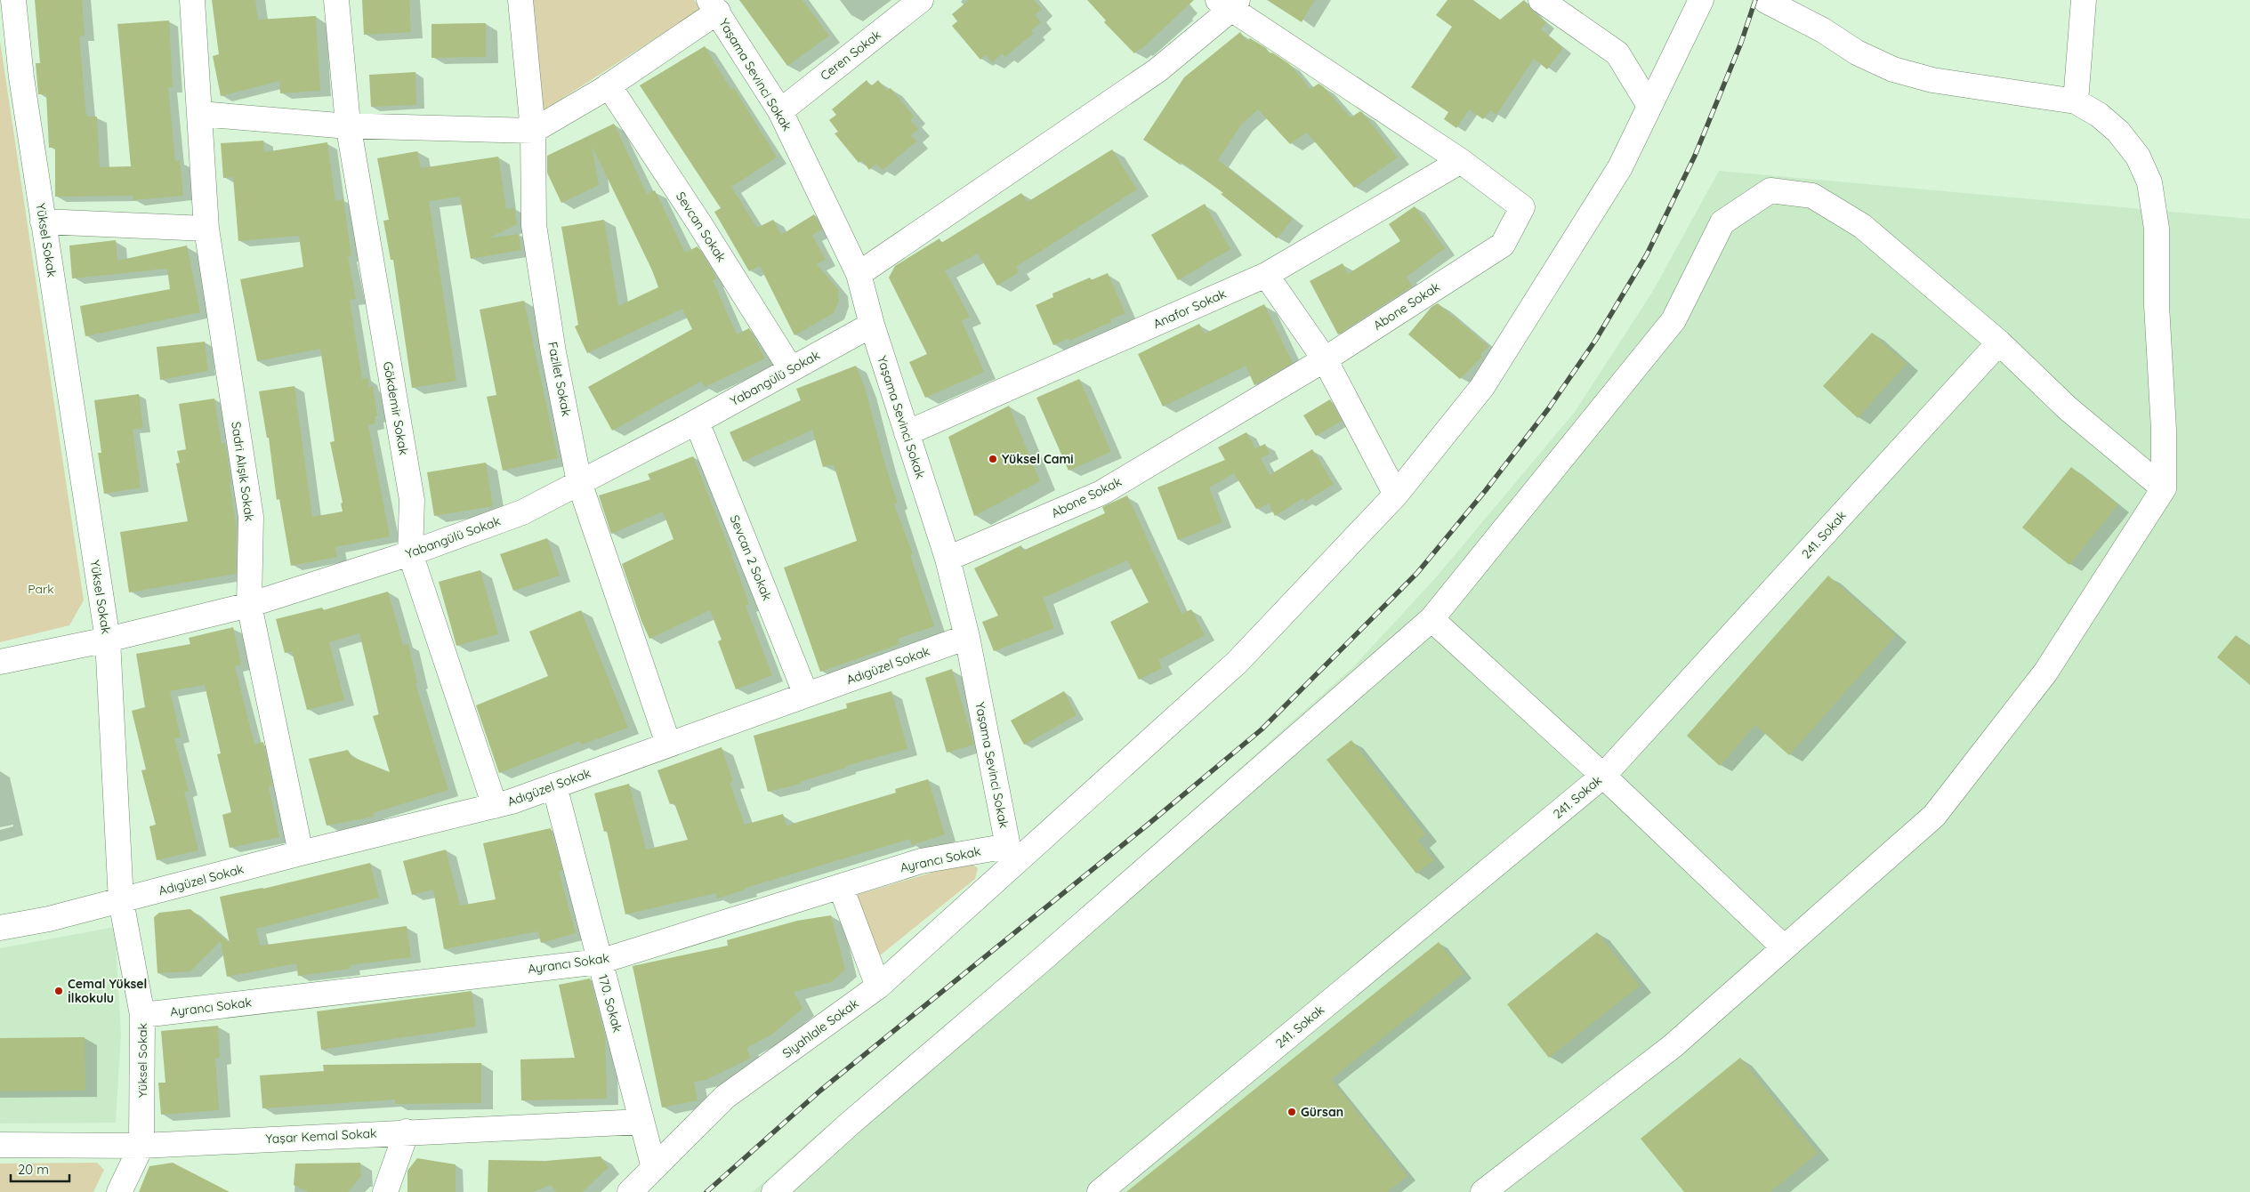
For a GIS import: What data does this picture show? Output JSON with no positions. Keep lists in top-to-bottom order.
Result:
{
  "streets": {
    "street": [
      "Ceren Sokak",
      "Yaşama Sevinci Sokak",
      "Sevcan Sokak",
      "Yüksel Sokak",
      "Abone Sokak",
      "Anafor Sokak",
      "Yabangülü Sokak",
      "Fazilet Sokak",
      "Gökdemir Sokak",
      "Sadri Alışık Sokak",
      "241. Sokak",
      "Sevcan 2 Sokak",
      "Adıgüzel Sokak",
      "Ayrancı Sokak",
      "170. Sokak",
      "Siyahlale Sokak",
      "Yaşar Kemal Sokak"
    ]
  },
  "crossings": [
    ["Ceren Sokak", "Yaşama Sevinci Sokak"],
    ["Yaşama Sevinci Sokak", "Abone Sokak"],
    ["Yaşama Sevinci Sokak", "Anafor Sokak"],
    ["Yaşama Sevinci Sokak", "Yabangülü Sokak"],
    ["Yaşama Sevinci Sokak", "Adıgüzel Sokak"],
    ["Yaşama Sevinci Sokak", "Ayrancı Sokak"],
    ["Yaşama Sevinci Sokak", "Siyahlale Sokak"],
    ["Sevcan Sokak", "Yabangülü Sokak"],
    ["Yüksel Sokak", "Yabangülü Sokak"],
    ["Yüksel Sokak", "Adıgüzel Sokak"],
    ["Yüksel Sokak", "Ayrancı Sokak"],
    ["Yüksel Sokak", "Yaşar Kemal Sokak"],
    ["Abone Sokak", "Anafor Sokak"],
    ["Yabangülü Sokak", "Fazilet Sokak"],
    ["Yabangülü Sokak", "Gökdemir Sokak"],
    ["Yabangülü Sokak", "Sadri Alışık Sokak"],
    ["Yabangülü Sokak", "Sevcan 2 Sokak"],
    ["Fazilet Sokak", "Adıgüzel Sokak"],
    ["Gökdemir Sokak", "Adıgüzel Sokak"],
    ["Sadri Alışık Sokak", "Adıgüzel Sokak"],
    ["Sevcan 2 Sokak", "Adıgüzel Sokak"],
    ["Adıgüzel Sokak", "170. Sokak"],
    ["Ayrancı Sokak", "170. Sokak"],
    ["Ayrancı Sokak", "Siyahlale Sokak"],
    ["170. Sokak", "Siyahlale Sokak"],
    ["170. Sokak", "Yaşar Kemal Sokak"]
  ],
  "parks": ["Park"],
  "places": ["Yüksel Cami", "Cemal Yüksel İlkokulu", "Gürsan"],
  "scale_bar": "20 m"
}
